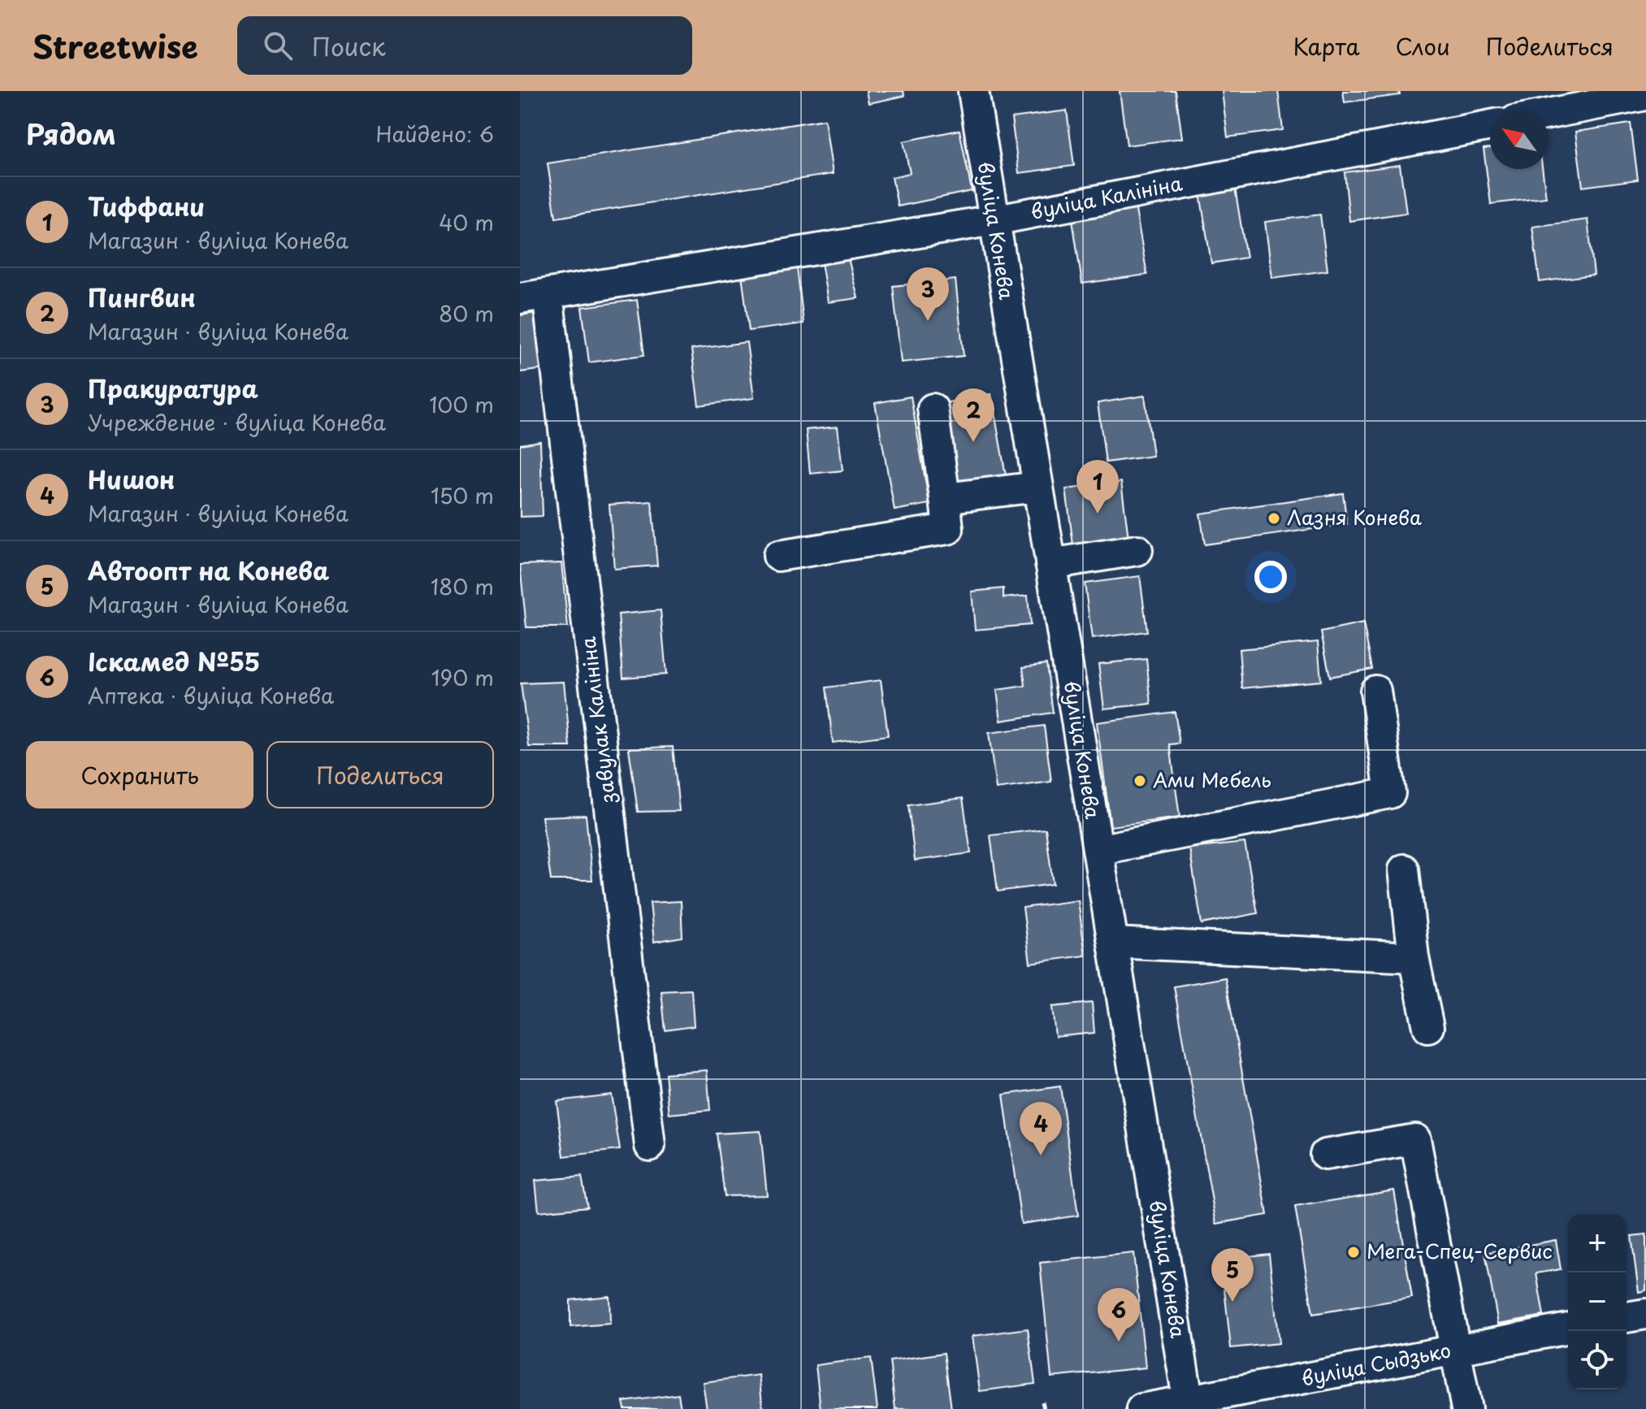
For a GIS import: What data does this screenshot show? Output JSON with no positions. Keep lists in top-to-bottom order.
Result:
{
  "streets": {
    "street": [
      "вуліца Калініна",
      "вуліца Конева",
      "завулак Калініна",
      "вуліца Сыдзько"
    ]
  },
  "crossings": [
    ["вуліца Калініна", "вуліца Конева"],
    ["вуліца Калініна", "завулак Калініна"],
    ["вуліца Конева", "вуліца Сыдзько"]
  ],
  "places": ["Лазня Конева", "Ами Мебель", "Мега-Спец-Сервис"],
  "north": "top left",
  "page": {
    "header": "Streetwise",
    "search": "Поиск",
    "nav": ["Карта", "Слои", "Поделиться"],
    "heading": ["Рядом", "Найдено: 6"],
    "list": [
      {
        "mark": "1",
        "name": "Тиффани",
        "note": "Магазин · вуліца Конева",
        "value": "40 m"
      },
      {
        "mark": "2",
        "name": "Пингвин",
        "note": "Магазин · вуліца Конева",
        "value": "80 m"
      },
      {
        "mark": "3",
        "name": "Пракуратура",
        "note": "Учреждение · вуліца Конева",
        "value": "100 m"
      },
      {
        "mark": "4",
        "name": "Нишон",
        "note": "Магазин · вуліца Конева",
        "value": "150 m"
      },
      {
        "mark": "5",
        "name": "Автоопт на Конева",
        "note": "Магазин · вуліца Конева",
        "value": "180 m"
      },
      {
        "mark": "6",
        "name": "Іскамед №55",
        "note": "Аптека · вуліца Конева",
        "value": "190 m"
      }
    ],
    "pins": [
      "3",
      "2",
      "1",
      "4",
      "5",
      "6"
    ],
    "buttons": ["Сохранить", "Поделиться"],
    "map_buttons": ["+", "−"]
  }
}
